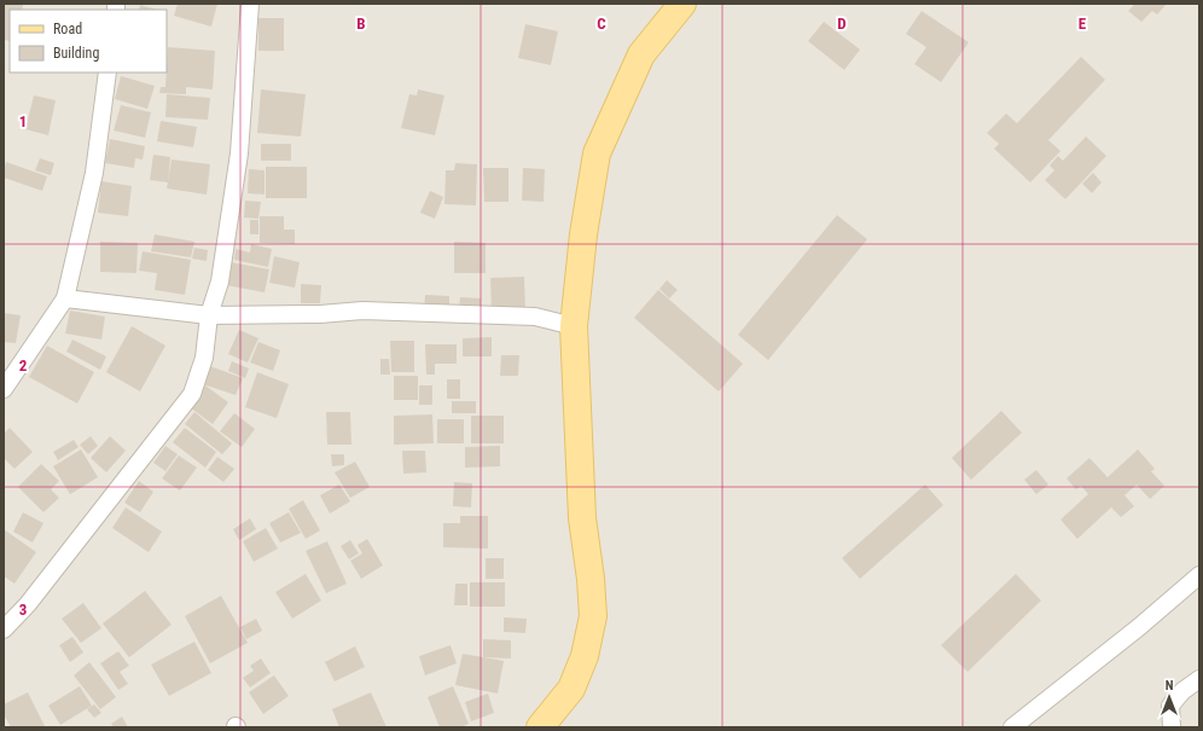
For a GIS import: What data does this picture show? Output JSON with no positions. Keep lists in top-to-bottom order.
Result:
{
  "legend": ["Road", "Building"],
  "north": "top",
  "grid": {
    "columns": [
      "B",
      "C",
      "D",
      "E"
    ],
    "rows": ["1", "2", "3"]
  }
}
